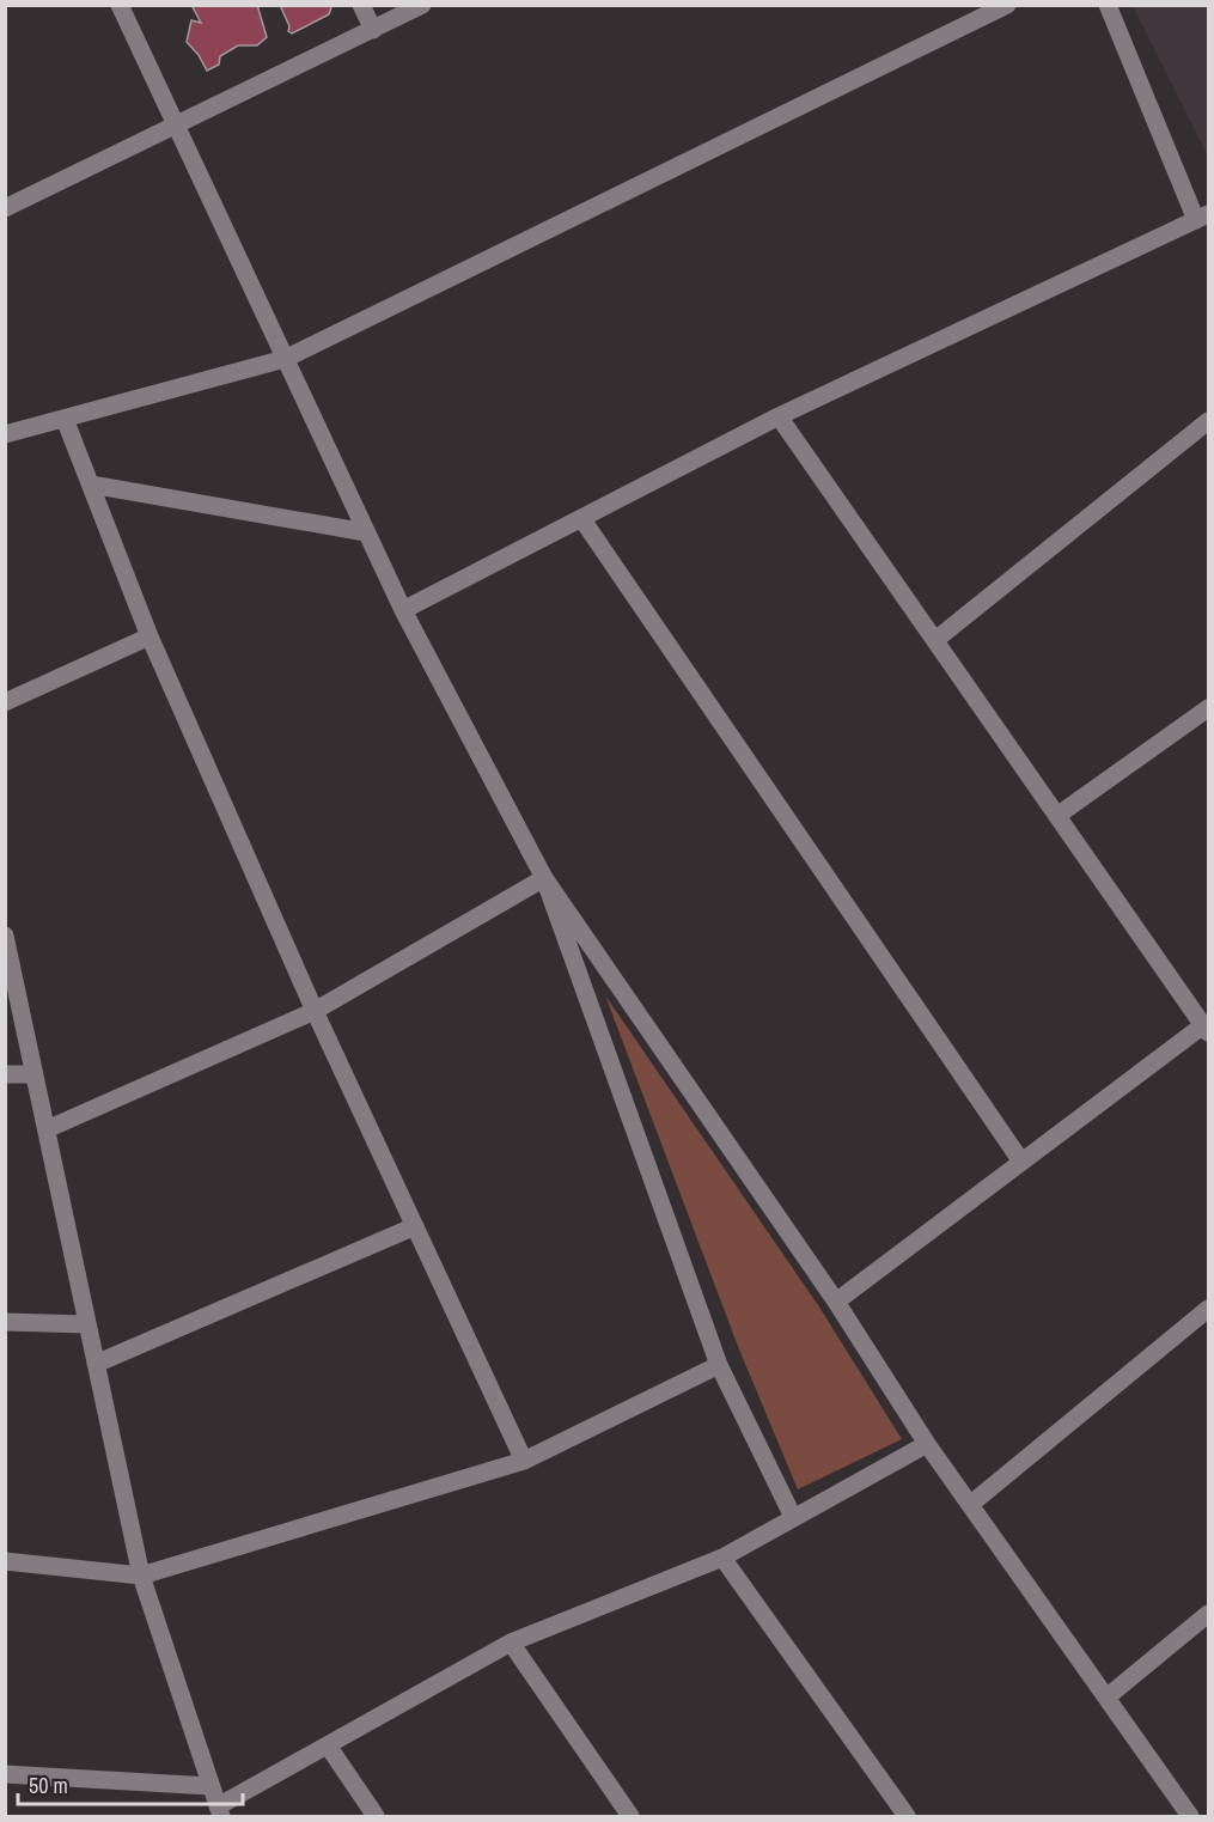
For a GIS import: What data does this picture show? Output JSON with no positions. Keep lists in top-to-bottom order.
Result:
{
  "scale_bar": "50 m"
}
